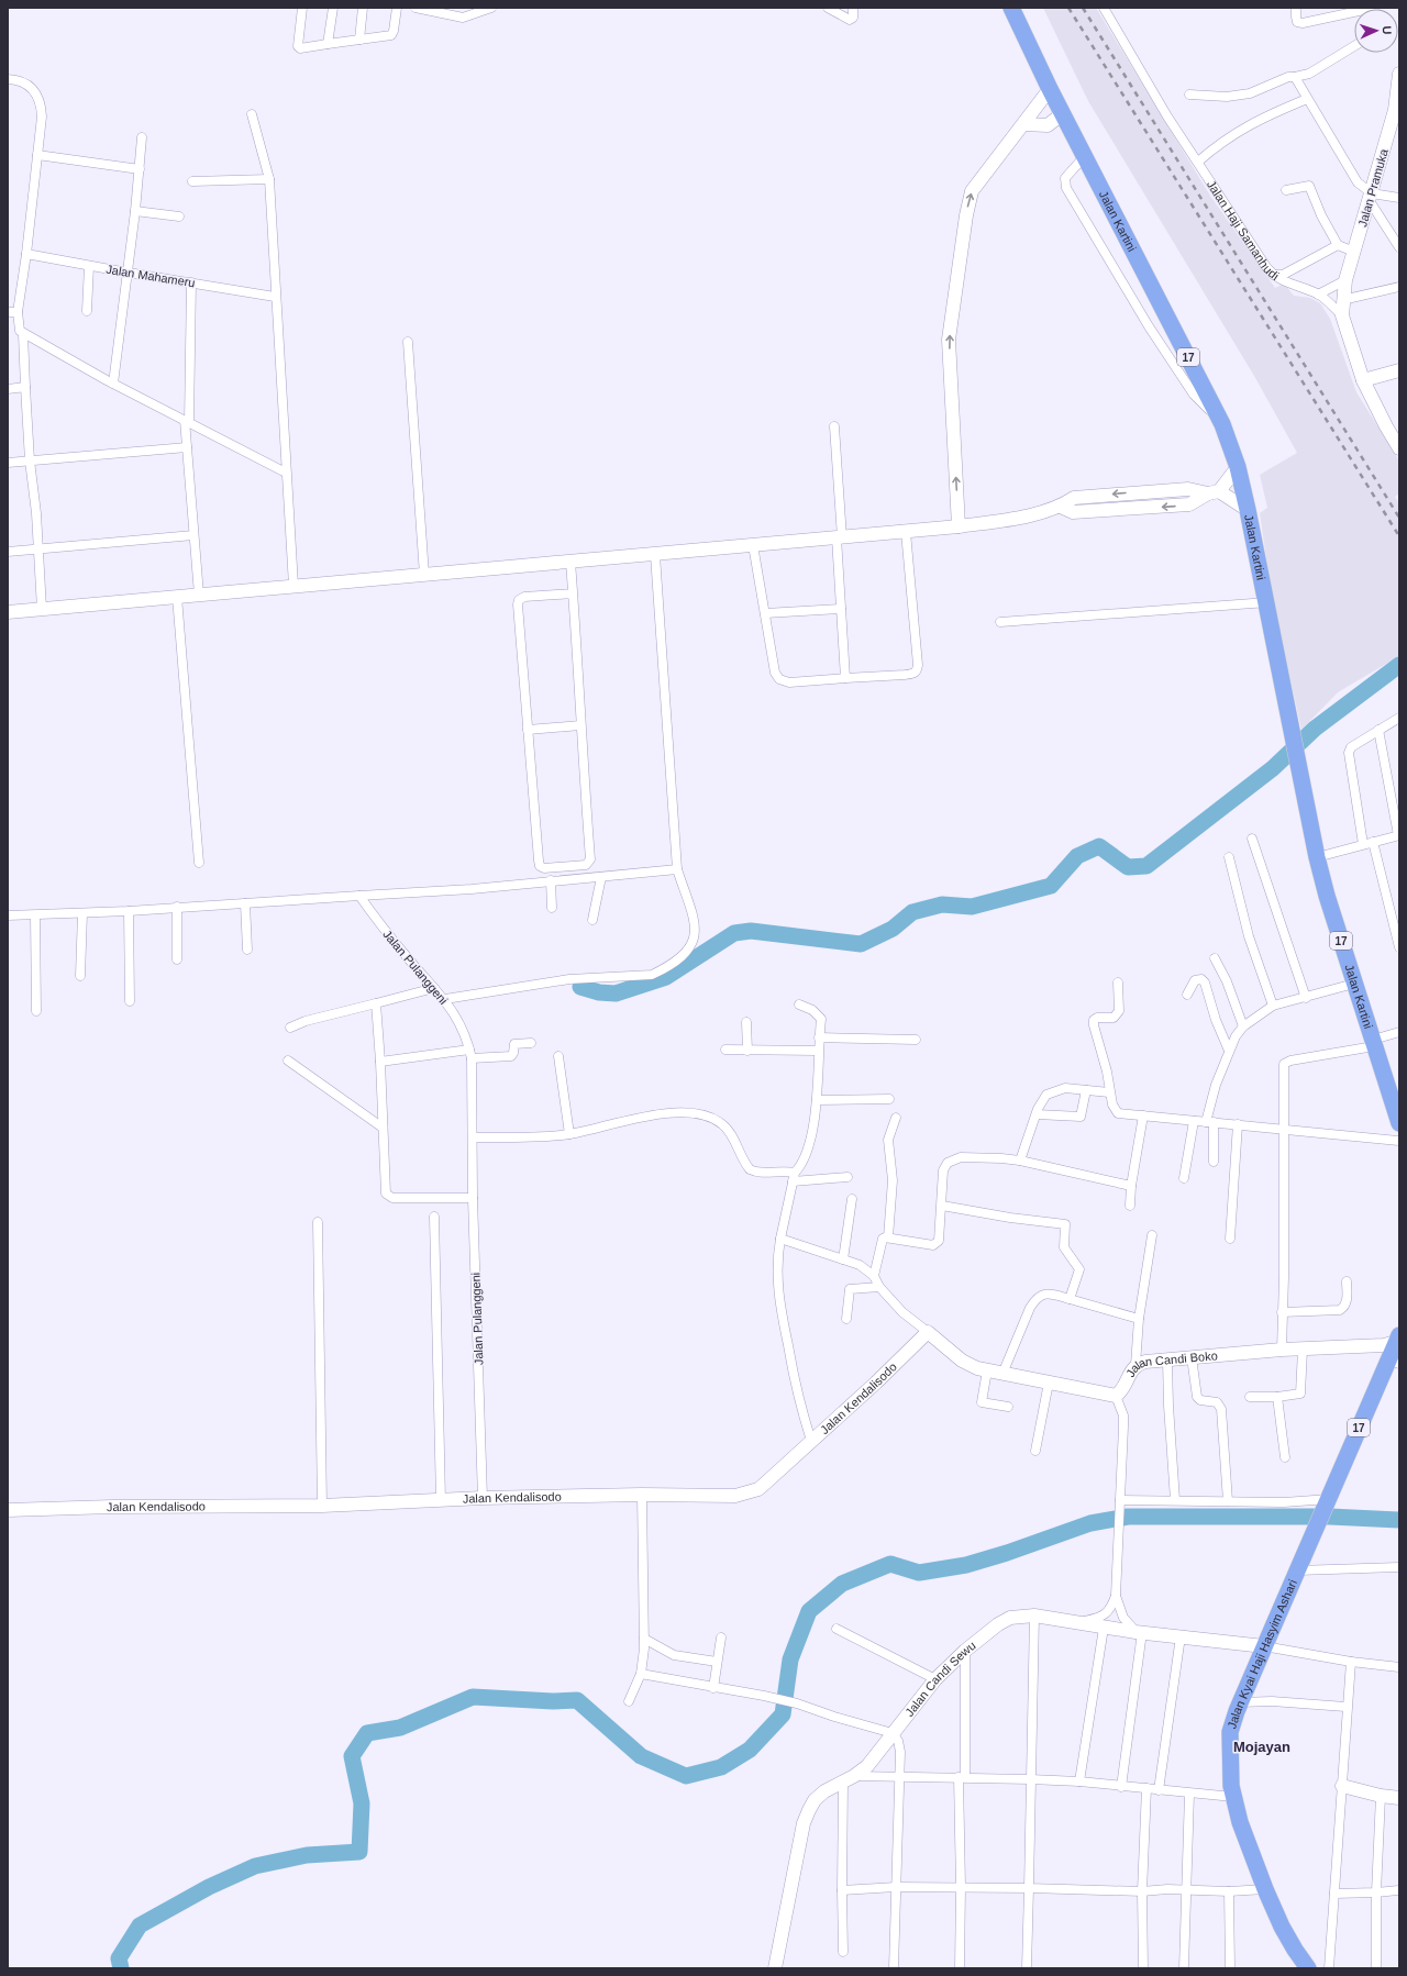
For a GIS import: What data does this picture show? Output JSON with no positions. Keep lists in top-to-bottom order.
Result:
{
  "streets": {
    "highway": ["Jalan Kartini", "17", "Jalan Kyai Haji Hasyim Ashari"],
    "street": [
      "Jalan Pramuka",
      "Jalan Haji Samanhudi",
      "Jalan Mahameru",
      "Jalan Pulanggeni",
      "Jalan Candi Boko",
      "Jalan Kendalisodo",
      "Jalan Candi Sewu"
    ]
  },
  "crossings": [
    ["Jalan Pramuka", "Jalan Haji Samanhudi"],
    ["Jalan Pulanggeni", "Jalan Kendalisodo"],
    ["Jalan Candi Boko", "Jalan Kyai Haji Hasyim Ashari"],
    ["Jalan Kyai Haji Hasyim Ashari", "Jalan Candi Sewu"]
  ],
  "districts": ["Mojayan"],
  "north": "right"
}
